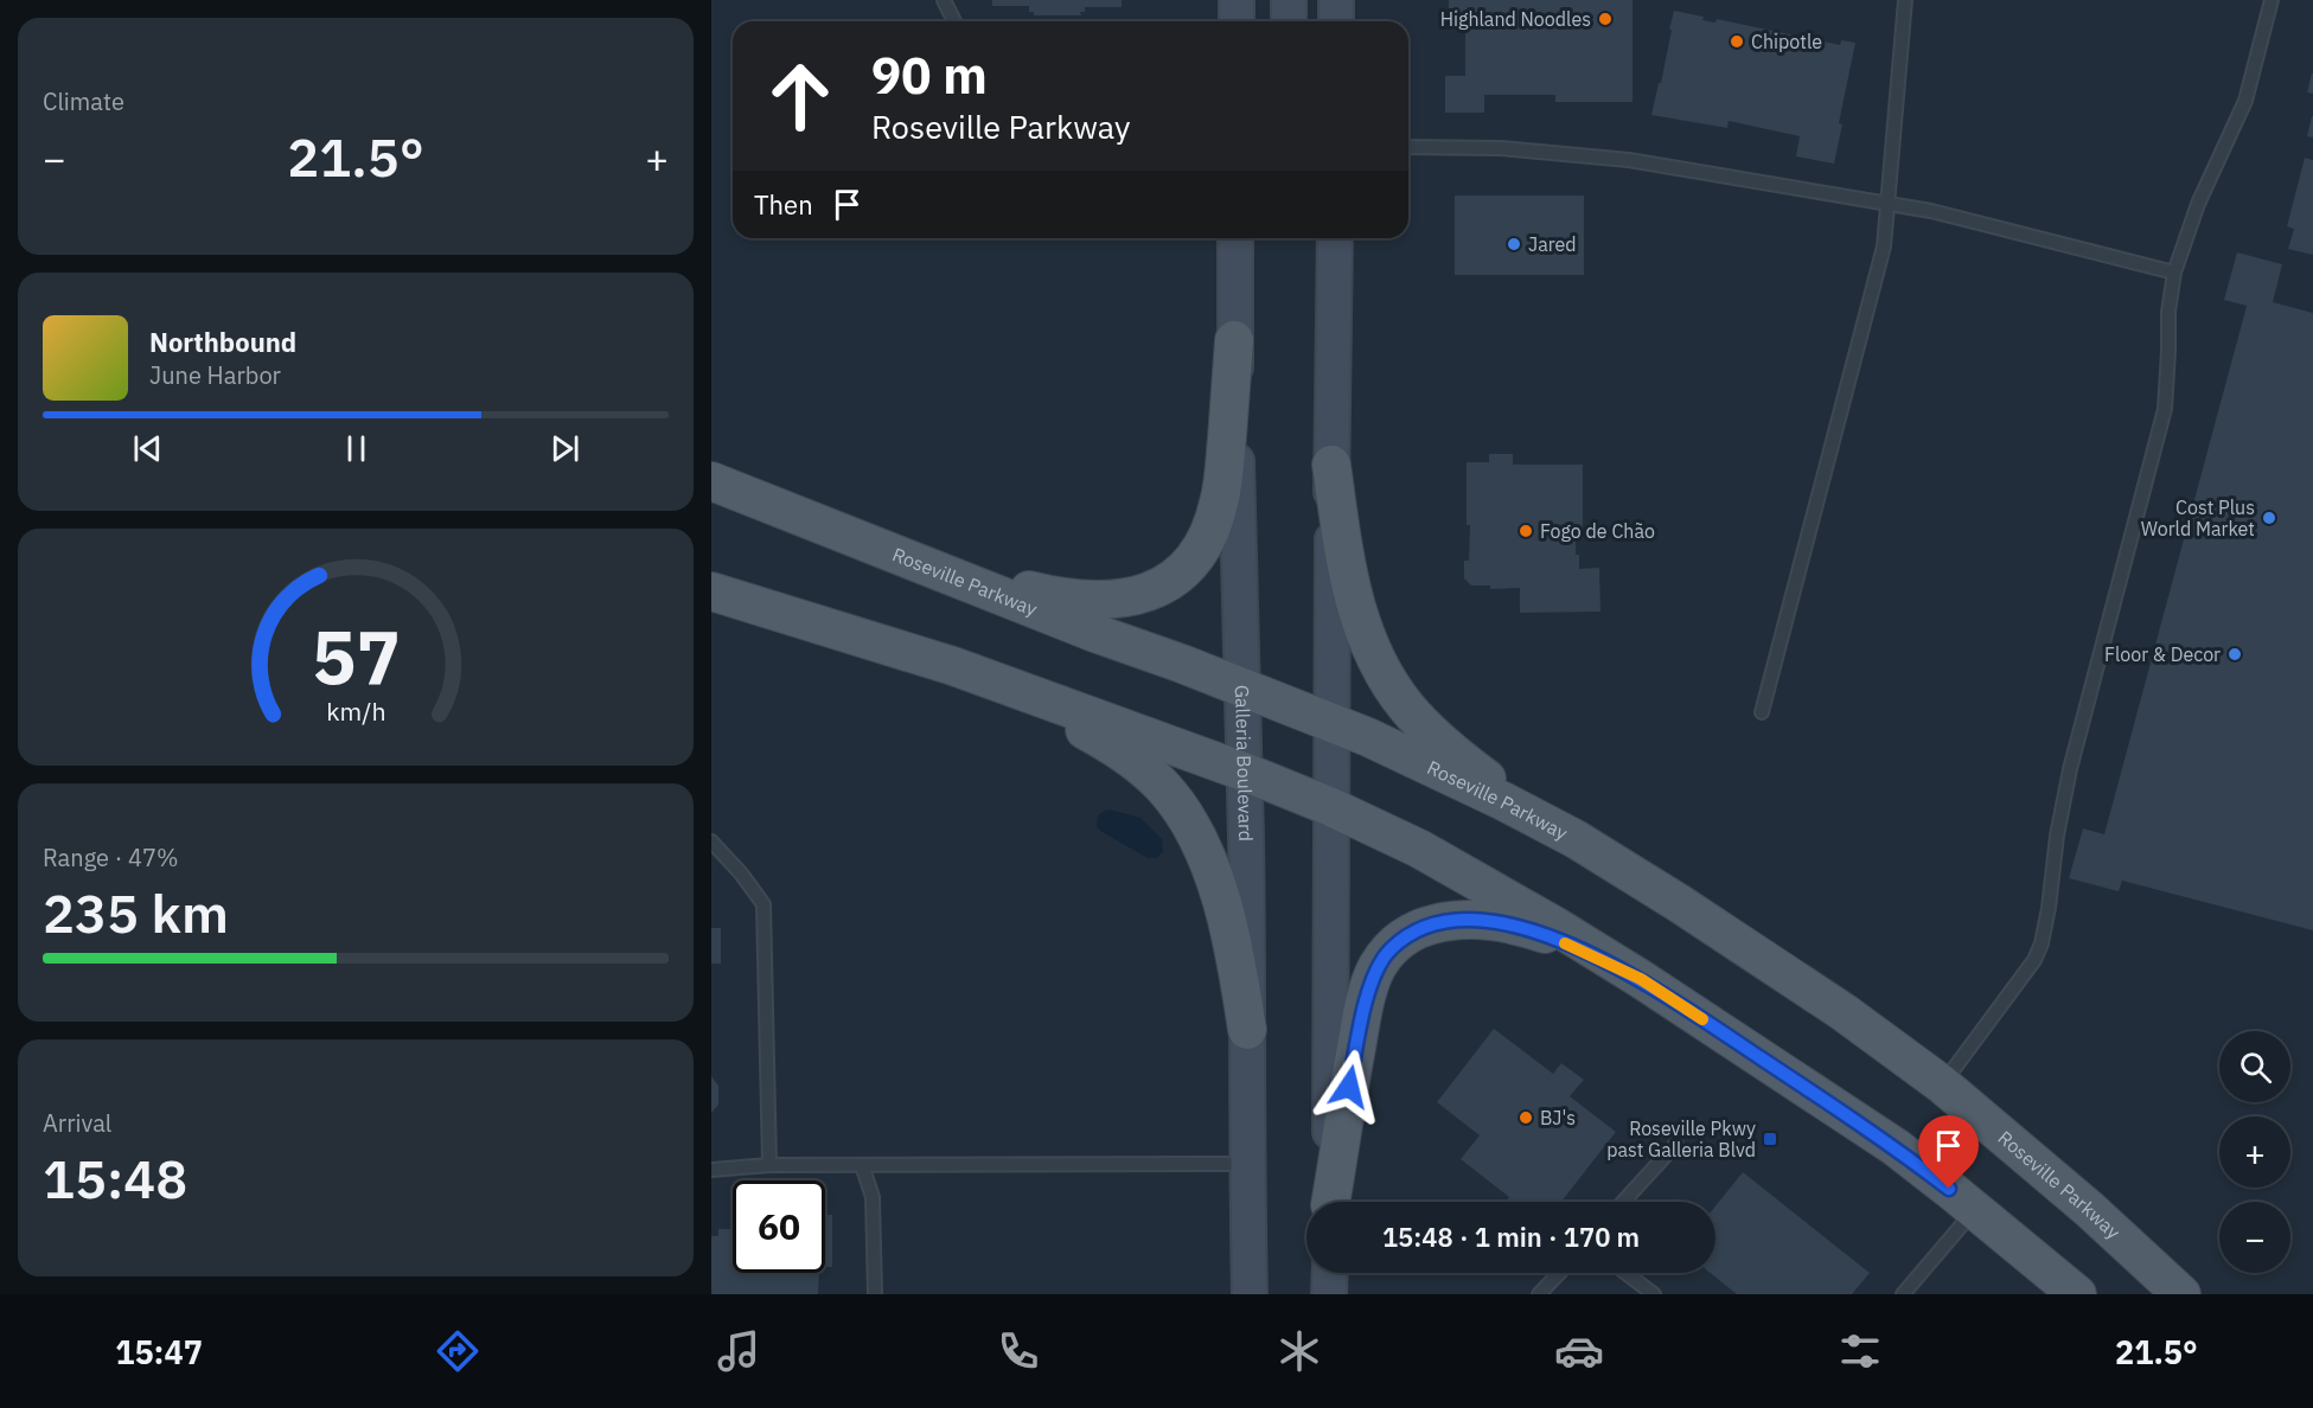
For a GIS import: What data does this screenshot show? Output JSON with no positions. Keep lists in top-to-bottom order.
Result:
{
  "streets": {
    "main road": ["Roseville Parkway", "Galleria Boulevard"]
  },
  "crossings": [
    ["Roseville Parkway", "Galleria Boulevard"]
  ],
  "places": {
    "other": [
      "Highland Noodles",
      "Chipotle",
      "Jared",
      "Cost Plus World Market",
      "Fogo de Chão",
      "Floor & Decor",
      "BJ's"
    ],
    "transit": ["Roseville Pkwy past Galleria Blvd"]
  },
  "page": {
    "tile": [
      "Climate",
      ["Range · 47%", "235 km"],
      ["Arrival", "15:48"]
    ],
    "turn": ["90 m", "Roseville Parkway"],
    "heat": ["−", "21.5°", "+"],
    "then": "Then",
    "song": ["Northbound", "June Harbor"],
    "map_buttons": ["+", "−"],
    "limit": "60",
    "trip": "15:48 · 1 min · 170 m",
    "tabs": ["15:47", "21.5°"],
    "gauge": ["57", "km/h"]
  }
}
